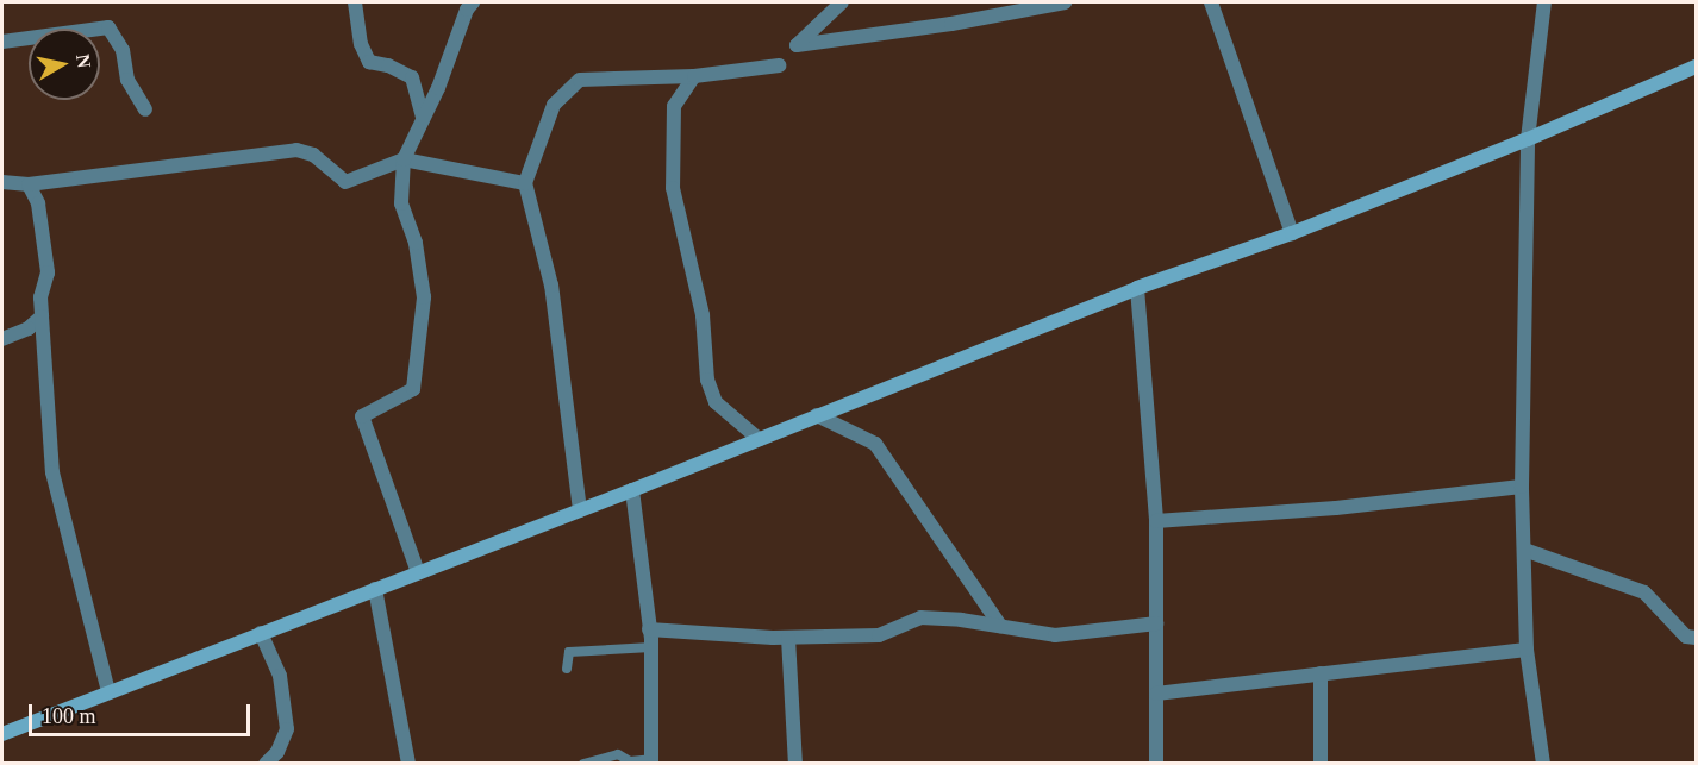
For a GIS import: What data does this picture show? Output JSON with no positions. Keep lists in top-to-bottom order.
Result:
{
  "scale_bar": "100 m",
  "north": "right"
}
